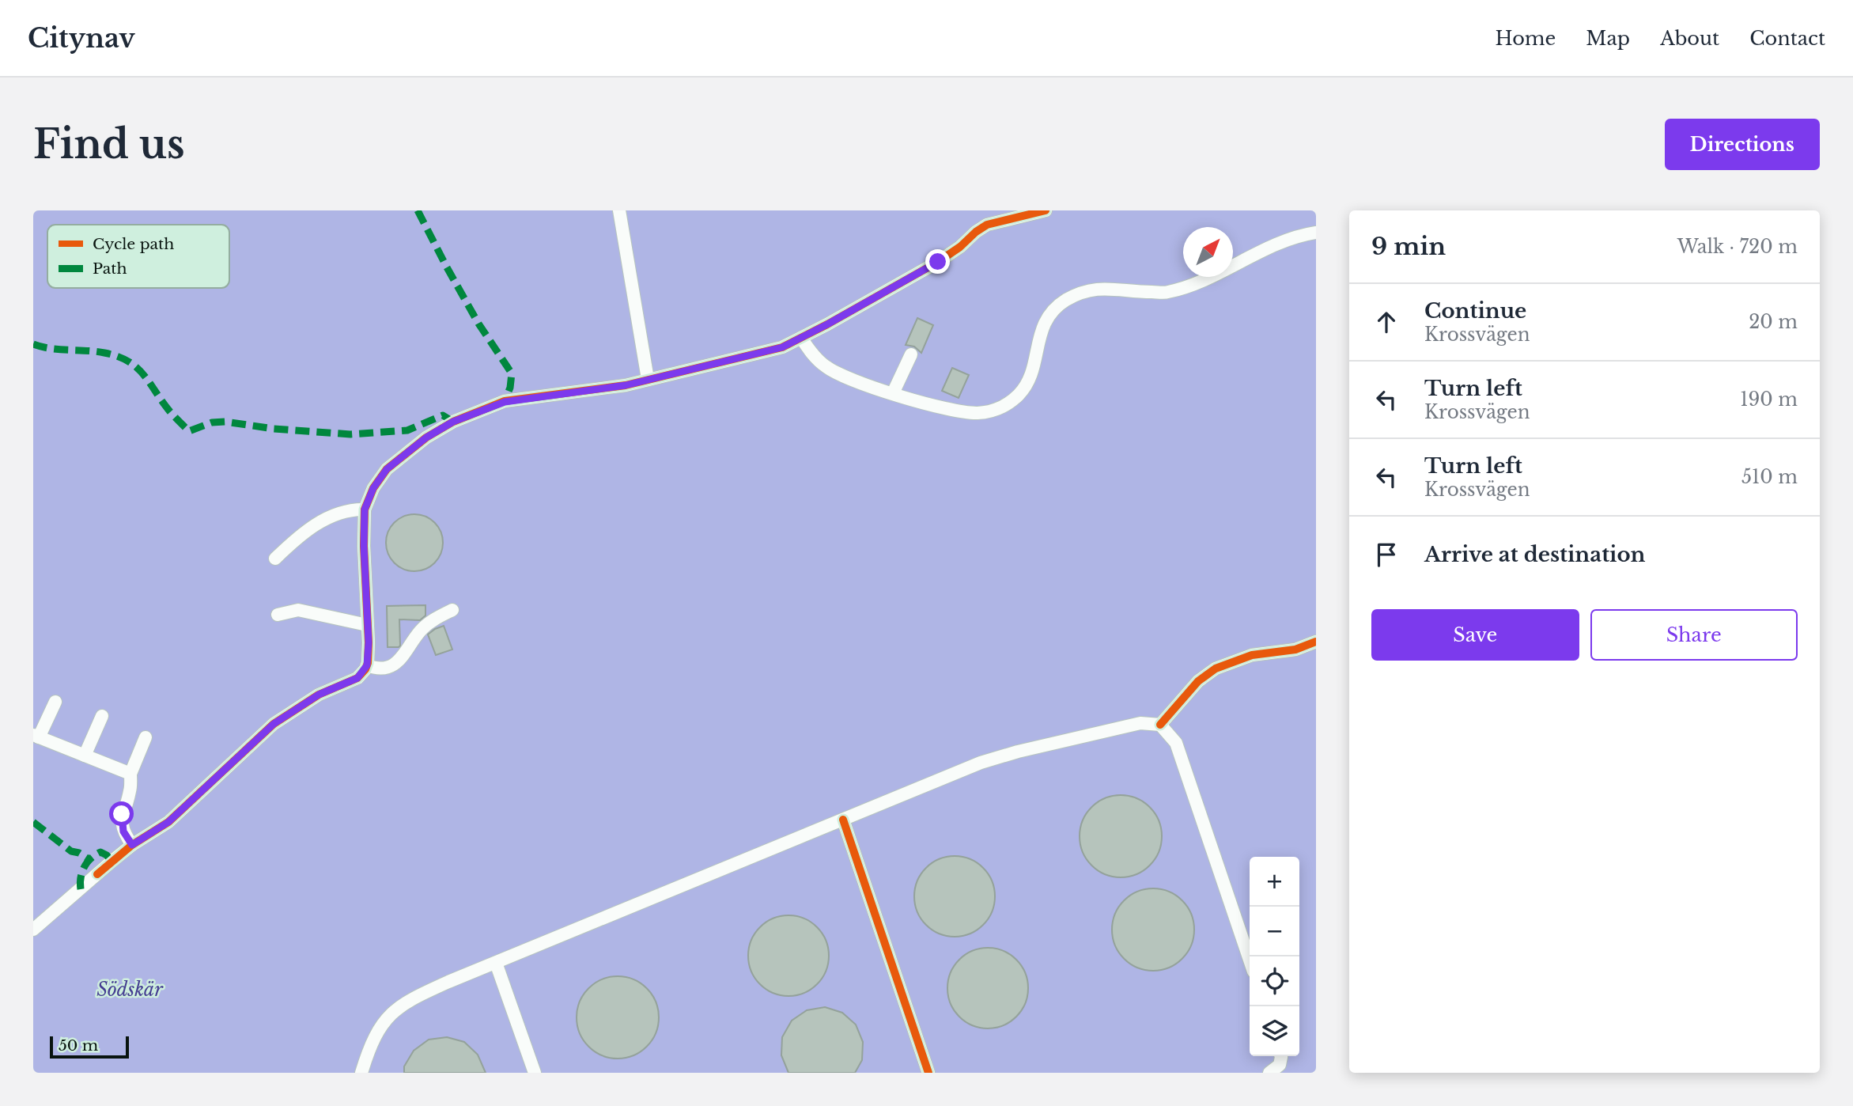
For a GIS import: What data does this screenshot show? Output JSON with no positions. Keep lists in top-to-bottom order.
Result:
{
  "water": ["Södskär"],
  "legend": ["Cycle path", "Path"],
  "scale_bar": "50 m",
  "north": "top right",
  "page": {
    "header": "Citynav",
    "nav": [
      "Home",
      "Map",
      "About",
      "Contact"
    ],
    "buttons": [
      "Directions",
      ["Save", "Share"]
    ],
    "title": "Find us",
    "heading": ["9 min", "Walk · 720 m"],
    "list": [
      ["Continue", "Krossvägen", "20 m"],
      ["Turn left", "Krossvägen", "190 m"],
      ["Turn left", "Krossvägen", "510 m"],
      "Arrive at destination"
    ],
    "map_buttons": ["+", "−"],
    "scale": "50 m"
  }
}
